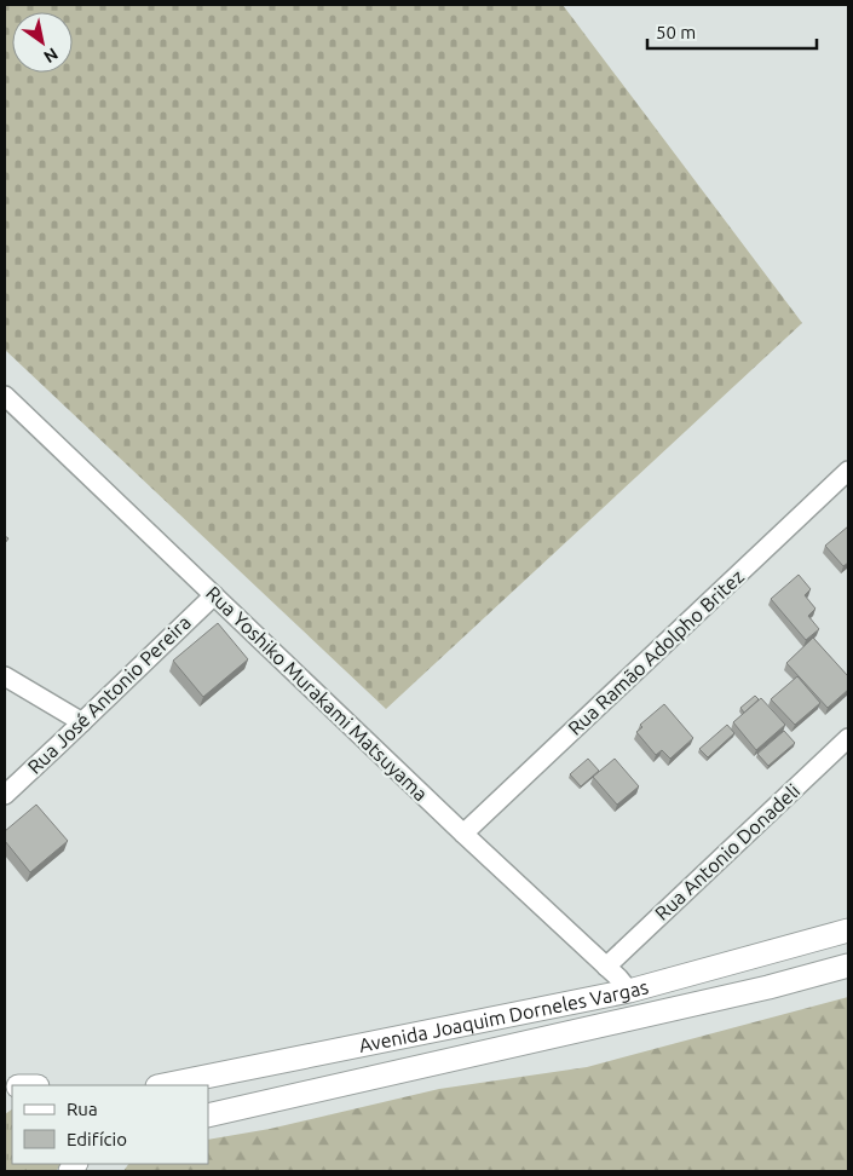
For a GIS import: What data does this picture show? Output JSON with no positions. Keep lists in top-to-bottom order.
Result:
{
  "streets": {
    "street": [
      "Rua Ramão Adolpho Britez",
      "Rua Yoshiko Murakami Matsuyama",
      "Rua José Antonio Pereira",
      "Rua Antonio Donadeli",
      "Avenida Joaquim Dorneles Vargas"
    ]
  },
  "crossings": [
    ["Rua Ramão Adolpho Britez", "Rua Yoshiko Murakami Matsuyama"],
    ["Rua Yoshiko Murakami Matsuyama", "Rua José Antonio Pereira"],
    ["Rua Yoshiko Murakami Matsuyama", "Rua Antonio Donadeli"],
    ["Rua Yoshiko Murakami Matsuyama", "Avenida Joaquim Dorneles Vargas"]
  ],
  "legend": ["Rua", "Edifício"],
  "scale_bar": "50 m",
  "north": "bottom right"
}
